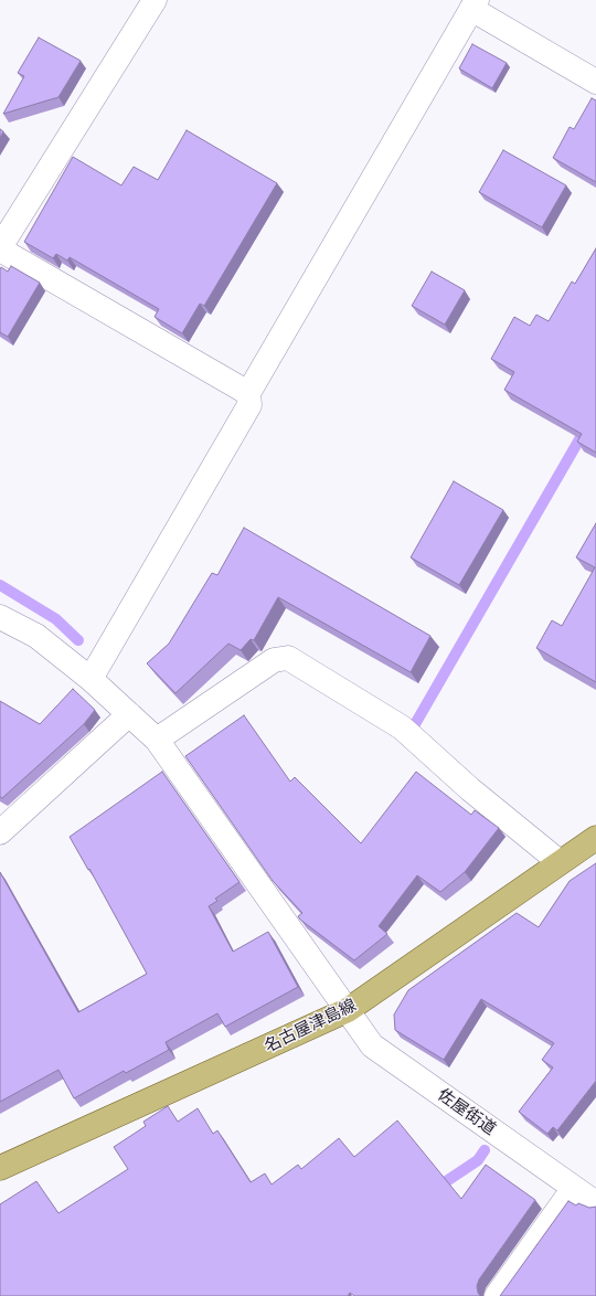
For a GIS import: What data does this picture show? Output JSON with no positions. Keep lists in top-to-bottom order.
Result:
{
  "streets": {
    "main road": ["名古屋津島線"],
    "street": ["佐屋街道"]
  },
  "crossings": [
    ["名古屋津島線", "佐屋街道"]
  ]
}
